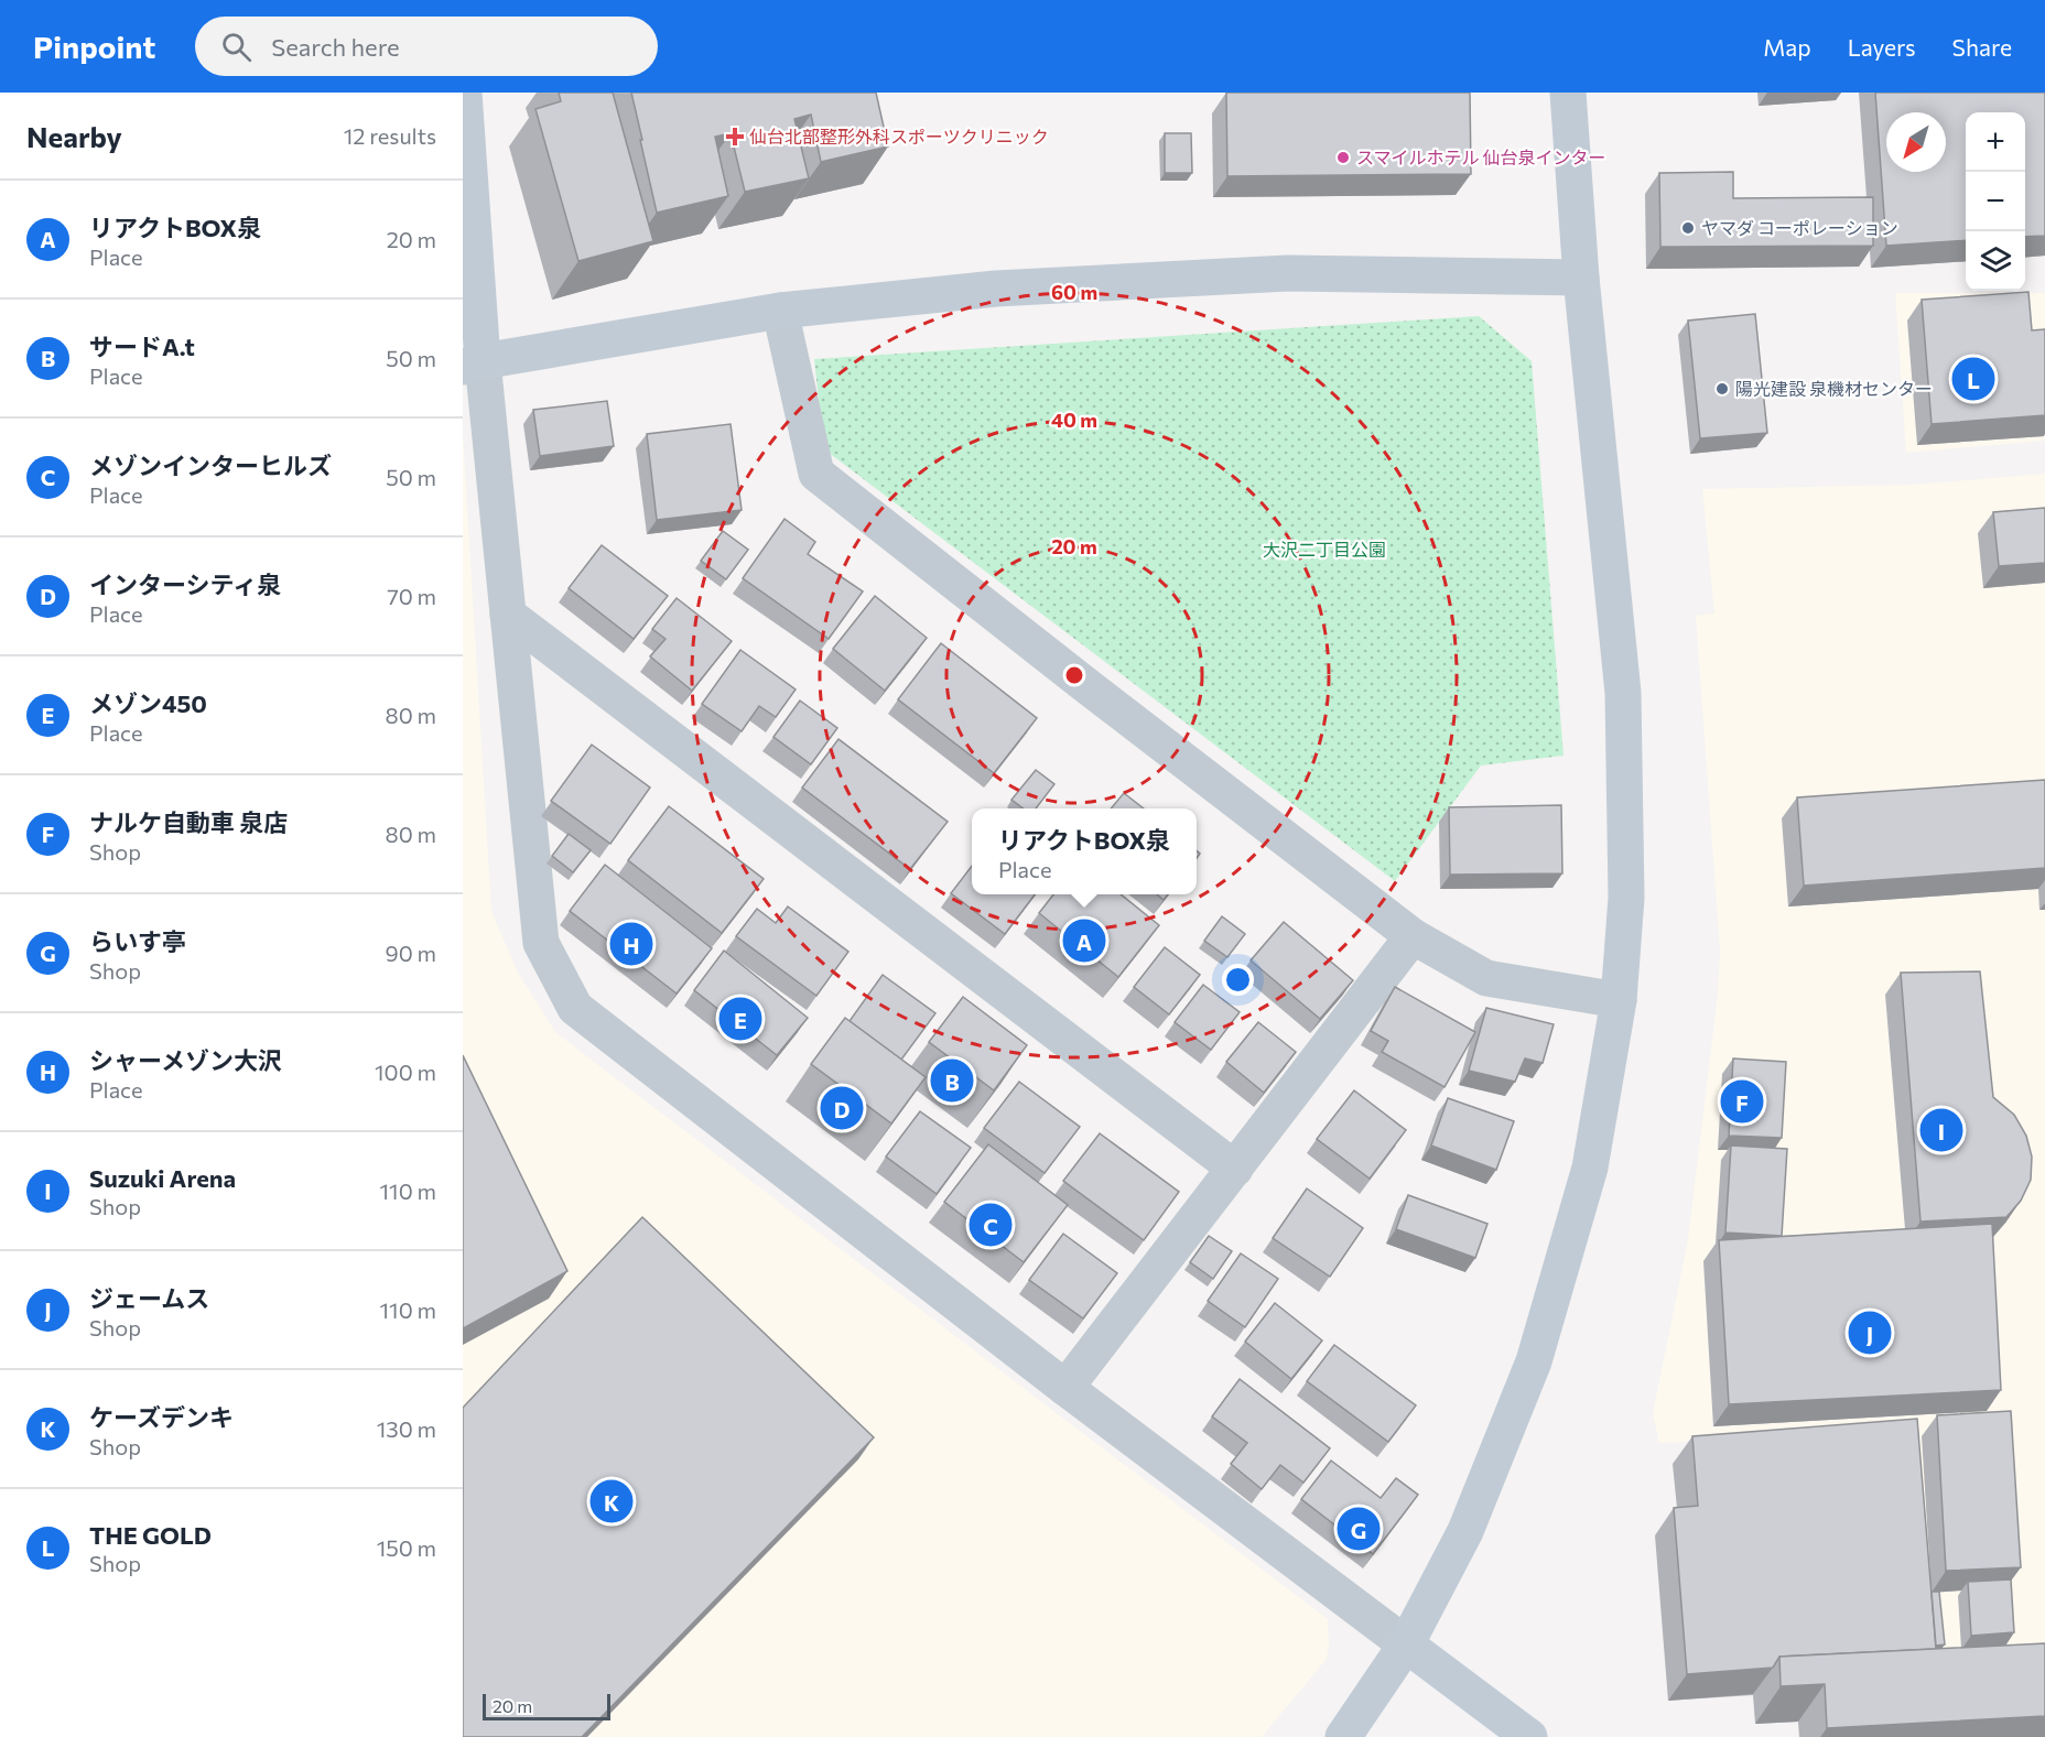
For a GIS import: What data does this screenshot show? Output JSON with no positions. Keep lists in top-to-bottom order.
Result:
{
  "parks": ["大沢二丁目公園"],
  "places": {
    "health": ["仙台北部整形外科スポーツクリニック"],
    "other": ["スマイルホテル 仙台泉インター", "ヤマダ コーポレーション", "陽光建設 泉機材センター"]
  },
  "scale_bar": "20 m",
  "north": "bottom left",
  "page": {
    "header": "Pinpoint",
    "search": "Search here",
    "nav": ["Map", "Layers", "Share"],
    "heading": ["Nearby", "12 results"],
    "map_buttons": ["+", "−"],
    "list": [
      {
        "mark": "A",
        "name": "リアクトBOX泉",
        "note": "Place",
        "value": "20 m"
      },
      {
        "mark": "B",
        "name": "サードA.t",
        "note": "Place",
        "value": "50 m"
      },
      {
        "mark": "C",
        "name": "メゾンインターヒルズ",
        "note": "Place",
        "value": "50 m"
      },
      {
        "mark": "D",
        "name": "インターシティ泉",
        "note": "Place",
        "value": "70 m"
      },
      {
        "mark": "E",
        "name": "メゾン450",
        "note": "Place",
        "value": "80 m"
      },
      {
        "mark": "F",
        "name": "ナルケ自動車 泉店",
        "note": "Shop",
        "value": "80 m"
      },
      {
        "mark": "G",
        "name": "らいす亭",
        "note": "Shop",
        "value": "90 m"
      },
      {
        "mark": "H",
        "name": "シャーメゾン大沢",
        "note": "Place",
        "value": "100 m"
      },
      {
        "mark": "I",
        "name": "Suzuki Arena",
        "note": "Shop",
        "value": "110 m"
      },
      {
        "mark": "J",
        "name": "ジェームス",
        "note": "Shop",
        "value": "110 m"
      },
      {
        "mark": "K",
        "name": "ケーズデンキ",
        "note": "Shop",
        "value": "130 m"
      },
      {
        "mark": "L",
        "name": "THE GOLD",
        "note": "Shop",
        "value": "150 m"
      }
    ],
    "pins": [
      "L",
      "A",
      "H",
      "E",
      "B",
      "F",
      "D",
      "I",
      "C",
      "J",
      "K",
      "G"
    ],
    "popup": ["リアクトBOX泉", "Place"],
    "scale": "20 m"
  },
  "rings": ["60 m", "40 m", "20 m"]
}
